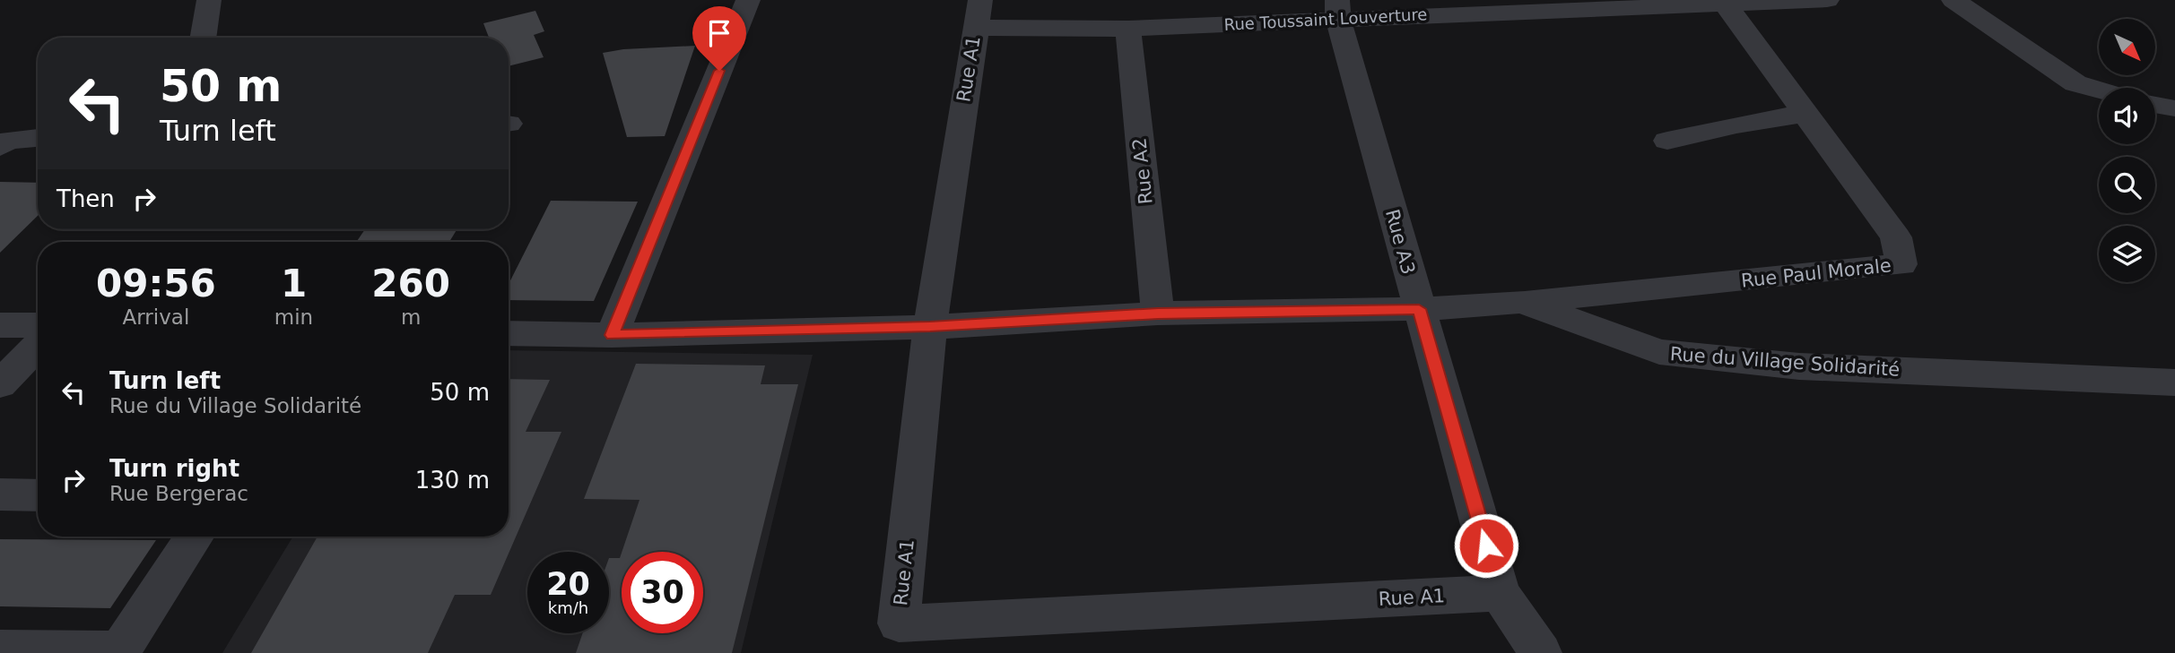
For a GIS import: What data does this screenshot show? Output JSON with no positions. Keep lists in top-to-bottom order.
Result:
{
  "streets": {
    "street": [
      "Rue Toussaint Louverture",
      "Rue A1",
      "Rue A2",
      "Rue A3",
      "Rue Paul Morale",
      "Rue du Village Solidarité"
    ]
  },
  "crossings": [
    ["Rue Toussaint Louverture", "Rue A1"],
    ["Rue Toussaint Louverture", "Rue A2"],
    ["Rue Toussaint Louverture", "Rue A3"],
    ["Rue Toussaint Louverture", "Rue Paul Morale"],
    ["Rue A1", "Rue A3"],
    ["Rue A1", "Rue du Village Solidarité"],
    ["Rue A2", "Rue du Village Solidarité"],
    ["Rue A3", "Rue du Village Solidarité"],
    ["Rue Paul Morale", "Rue du Village Solidarité"]
  ],
  "north": "bottom right",
  "page": {
    "turn": ["50 m", "Turn left"],
    "then": "Then",
    "eta": [
      "09:56",
      "Arrival",
      "1",
      "min",
      "260",
      "m"
    ],
    "list": [
      {
        "name": "Turn left",
        "note": "Rue du Village Solidarité",
        "value": "50 m"
      },
      {
        "name": "Turn right",
        "note": "Rue Bergerac",
        "value": "130 m"
      }
    ],
    "speed": "20 km/h",
    "limit": "30"
  }
}
